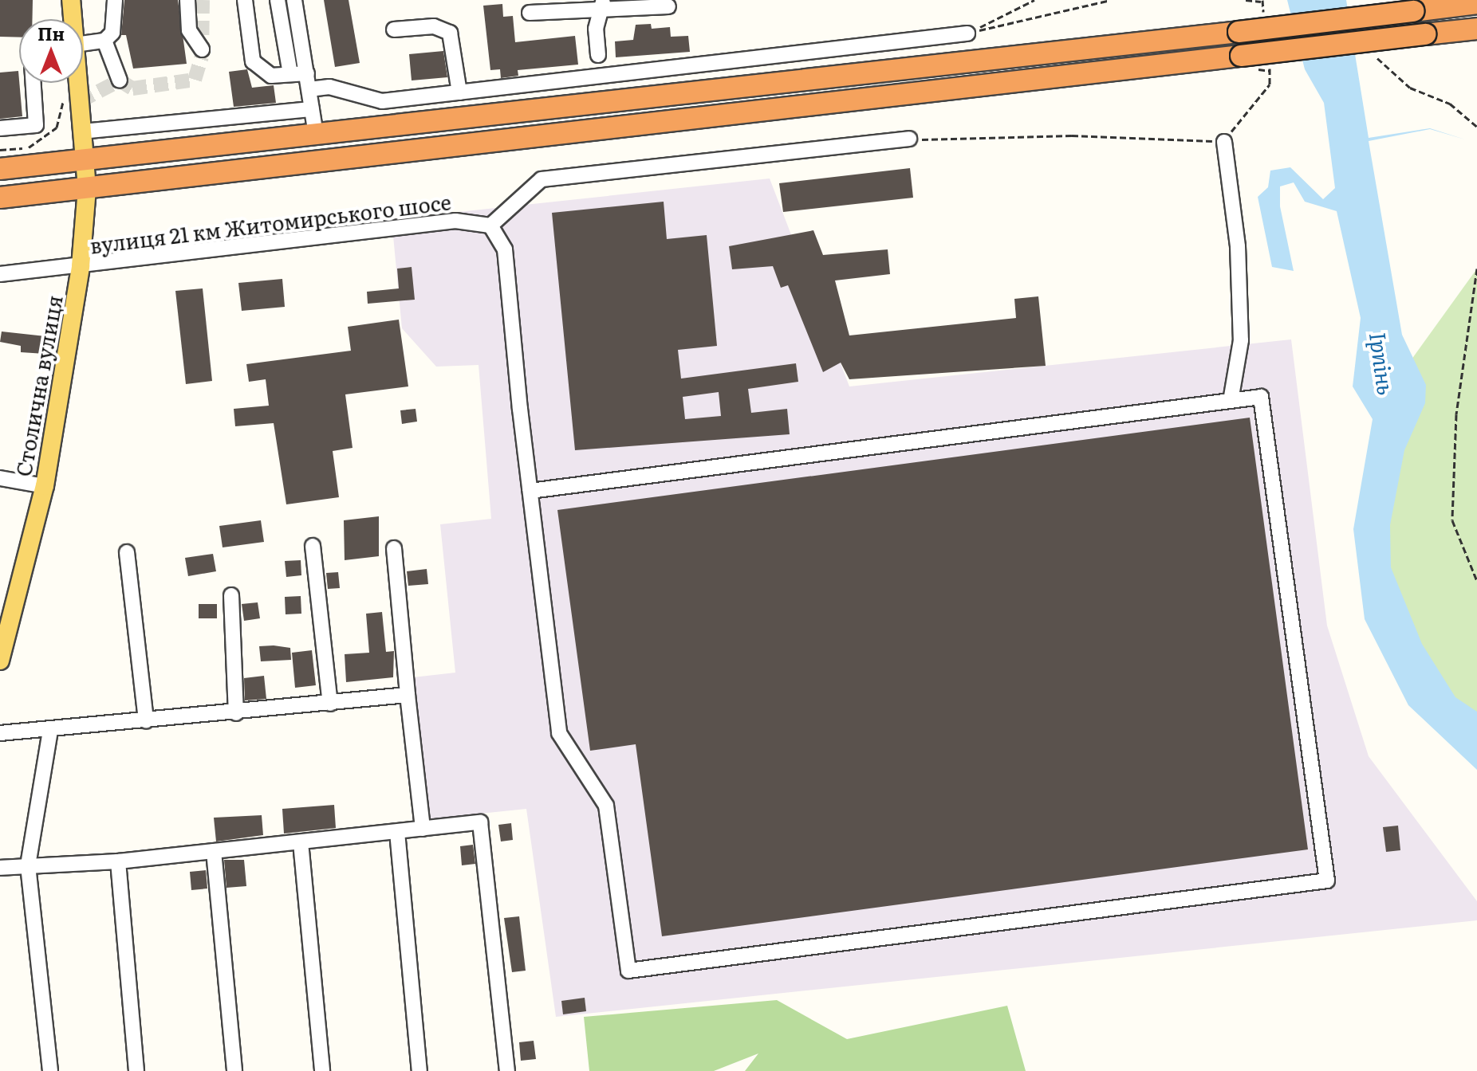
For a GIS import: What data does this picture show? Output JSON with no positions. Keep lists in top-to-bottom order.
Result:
{
  "streets": {
    "main road": ["Столична вулиця"],
    "street": ["вулиця 21 км Житомирського шосе"]
  },
  "crossings": [
    ["вулиця 21 км Житомирського шосе", "Столична вулиця"]
  ],
  "water": ["Ірпінь"],
  "north": "top"
}
